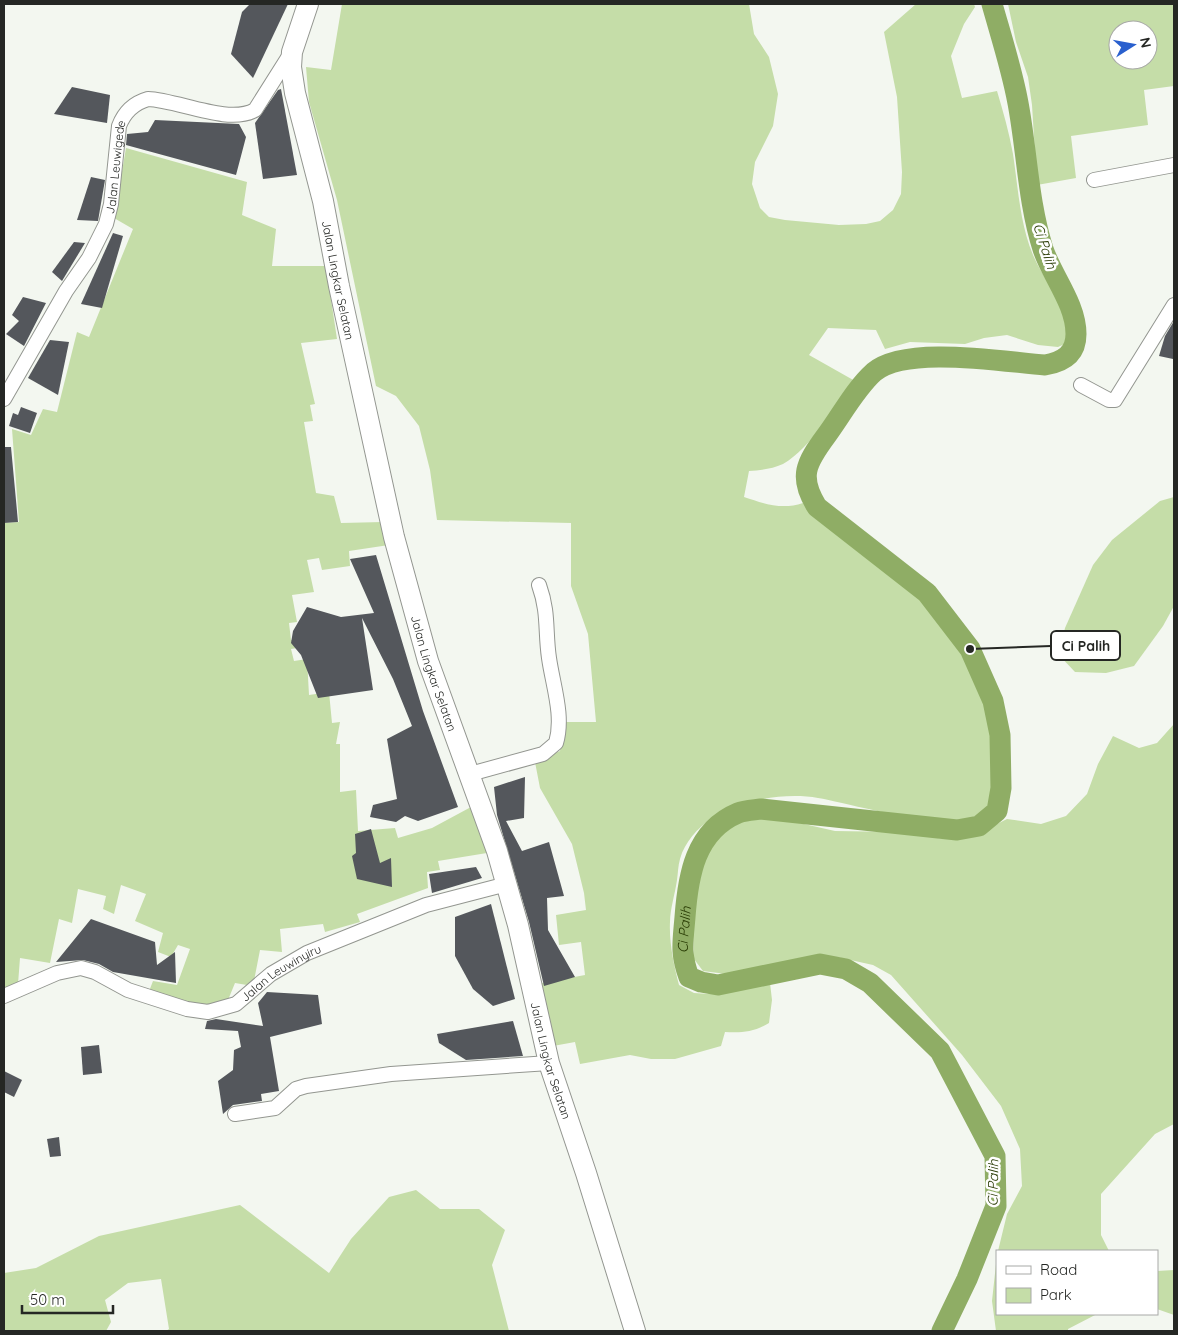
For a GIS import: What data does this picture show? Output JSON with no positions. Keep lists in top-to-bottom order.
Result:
{
  "streets": {
    "street": ["Jalan Leuwigede", "Jalan Lingkar Selatan", "Jalan Leuwinyiru"]
  },
  "crossings": [
    ["Jalan Leuwigede", "Jalan Lingkar Selatan"],
    ["Jalan Lingkar Selatan", "Jalan Leuwinyiru"]
  ],
  "water": ["Ci Palih"],
  "places": ["Ci Palih"],
  "legend": ["Road", "Park"],
  "scale_bar": "50 m",
  "north": "right"
}
